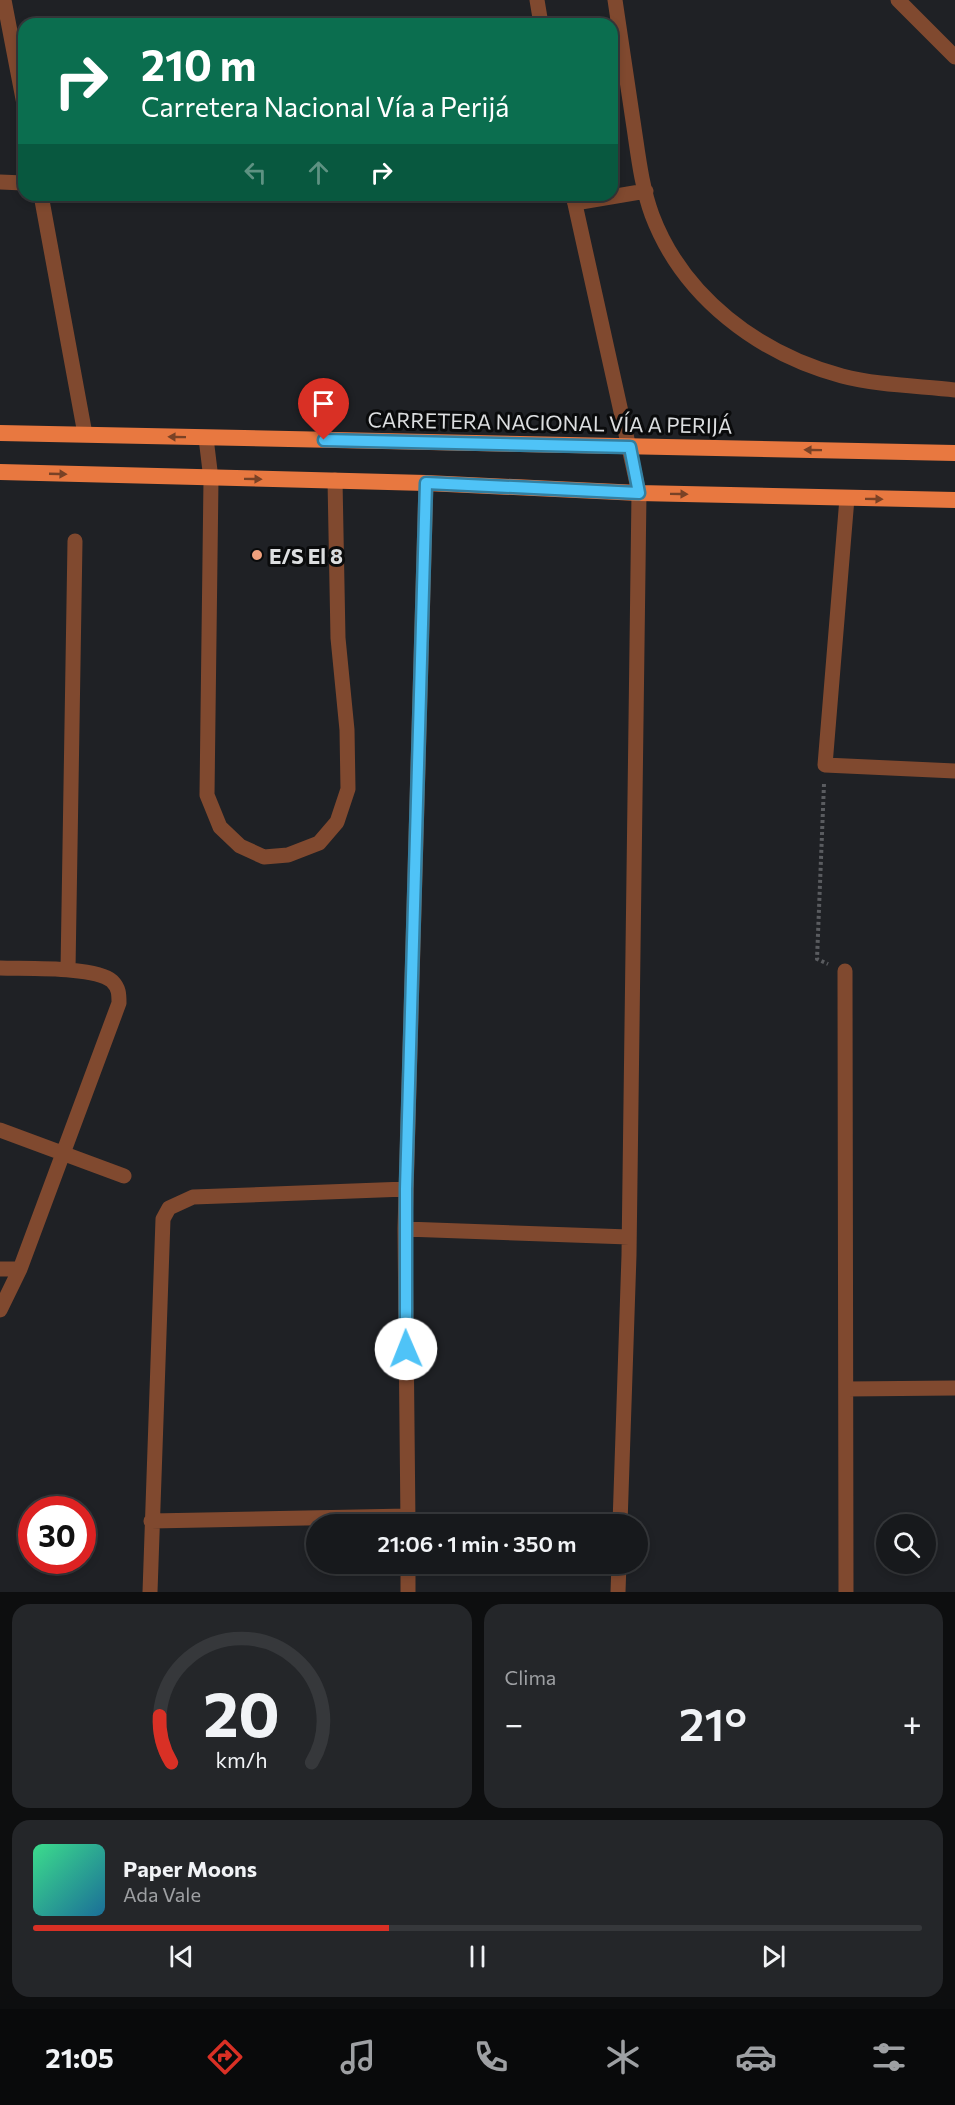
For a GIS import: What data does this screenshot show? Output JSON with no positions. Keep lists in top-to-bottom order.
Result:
{
  "streets": {
    "highway": ["CARRETERA NACIONAL VÍA A PERIJÁ"]
  },
  "places": ["E/S El 8"],
  "page": {
    "turn": ["210 m", "Carretera Nacional Vía a Perijá"],
    "limit": "30",
    "trip": "21:06 · 1 min · 350 m",
    "tile": "Clima",
    "heat": ["−", "21°", "+"],
    "song": ["Paper Moons", "Ada Vale"],
    "tabs": "21:05",
    "gauge": ["20", "km/h"]
  }
}
